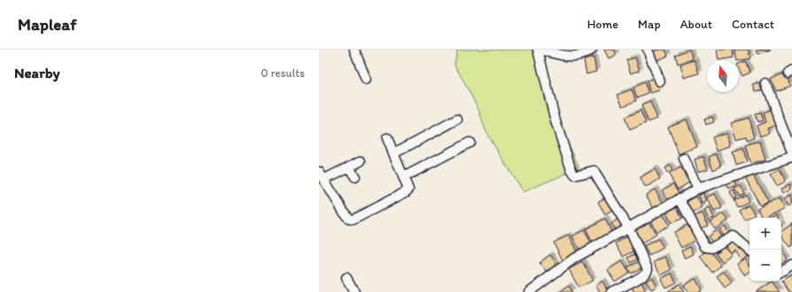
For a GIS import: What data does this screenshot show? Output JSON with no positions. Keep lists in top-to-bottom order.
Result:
{
  "north": "top",
  "page": {
    "header": "Mapleaf",
    "nav": [
      "Home",
      "Map",
      "About",
      "Contact"
    ],
    "heading": ["Nearby", "0 results"],
    "map_buttons": ["+", "−"]
  }
}
